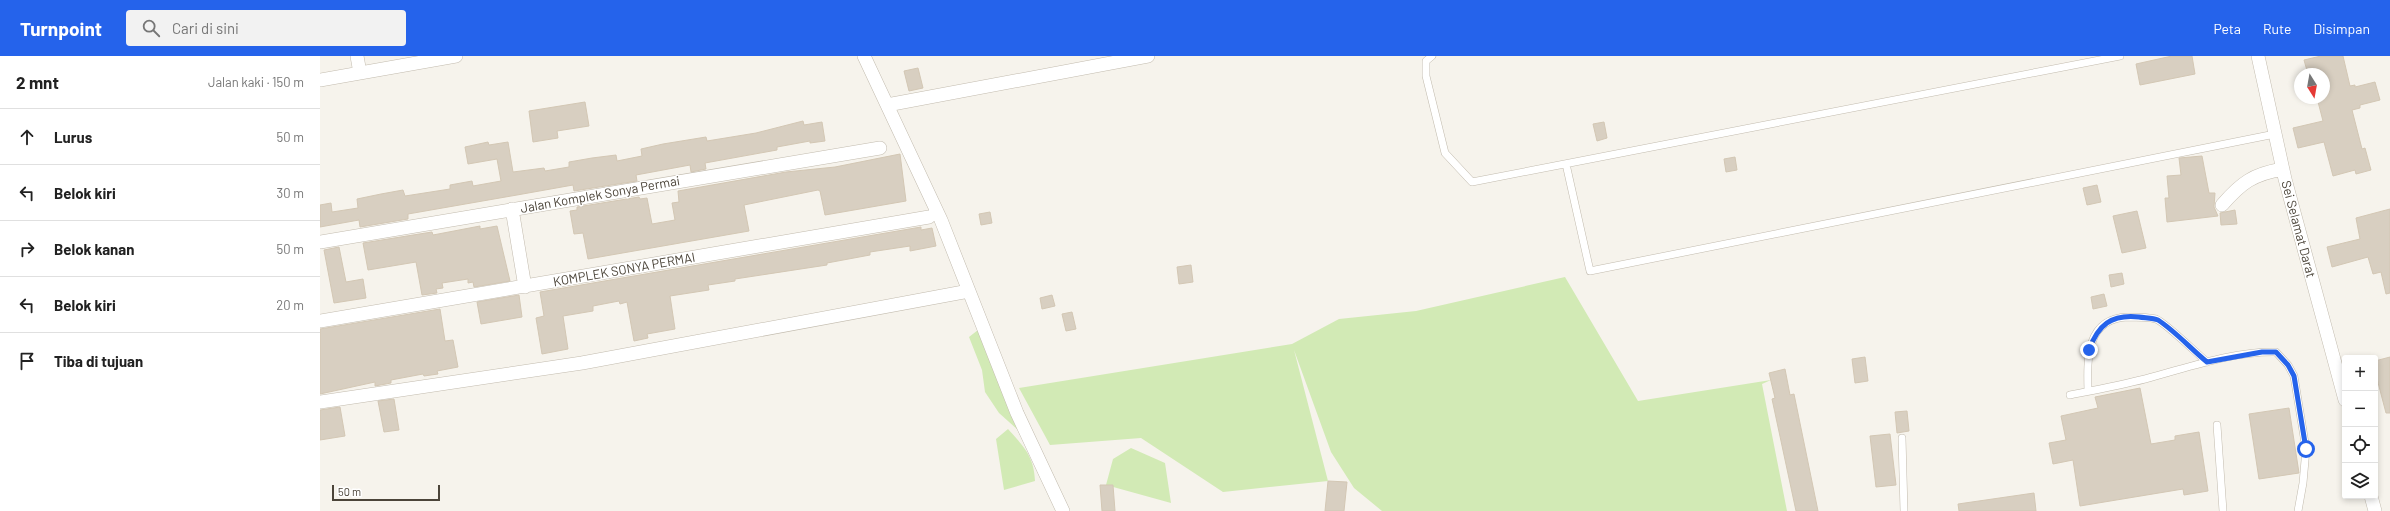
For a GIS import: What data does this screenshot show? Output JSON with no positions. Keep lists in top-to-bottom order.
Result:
{
  "streets": {
    "street": ["Jalan Komplek Sonya Permai", "Sei Selamat Darat", "KOMPLEK SONYA PERMAI"]
  },
  "scale_bar": "50 m",
  "north": "bottom",
  "page": {
    "header": "Turnpoint",
    "search": "Cari di sini",
    "nav": ["Peta", "Rute", "Disimpan"],
    "heading": ["2 mnt", "Jalan kaki · 150 m"],
    "list": [
      ["Lurus", "50 m"],
      ["Belok kiri", "30 m"],
      ["Belok kanan", "50 m"],
      ["Belok kiri", "20 m"],
      "Tiba di tujuan"
    ],
    "map_buttons": ["+", "−"],
    "scale": "50 m"
  }
}
